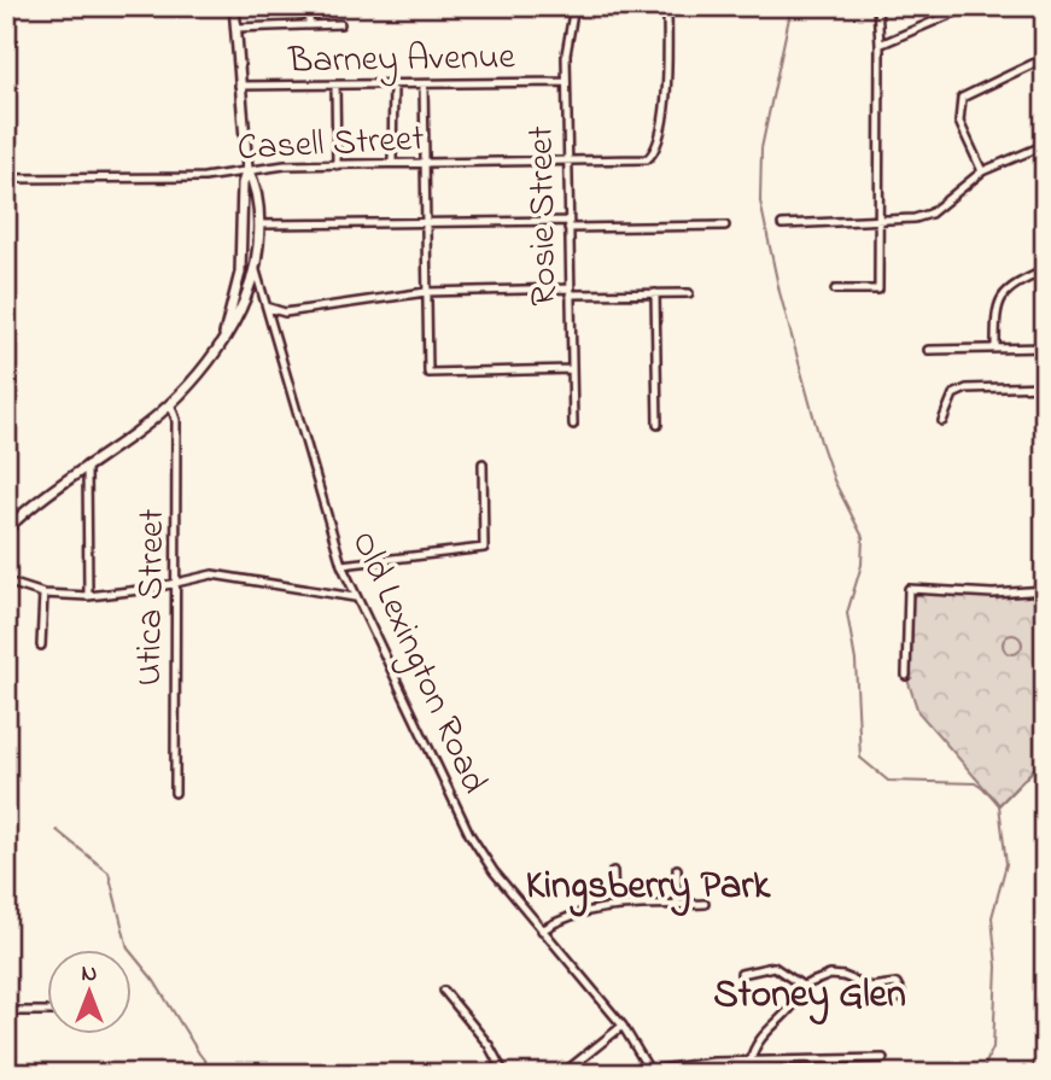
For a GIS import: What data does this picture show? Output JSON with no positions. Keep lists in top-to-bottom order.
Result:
{
  "streets": {
    "main road": ["Old Lexington Road"],
    "street": [
      "Barney Avenue",
      "Casell Street",
      "Rosie Street",
      "Utica Street"
    ]
  },
  "crossings": [
    ["Barney Avenue", "Rosie Street"],
    ["Barney Avenue", "Old Lexington Road"],
    ["Casell Street", "Rosie Street"],
    ["Casell Street", "Old Lexington Road"]
  ],
  "districts": ["Kingsberry Park", "Stoney Glen"],
  "north": "top"
}
